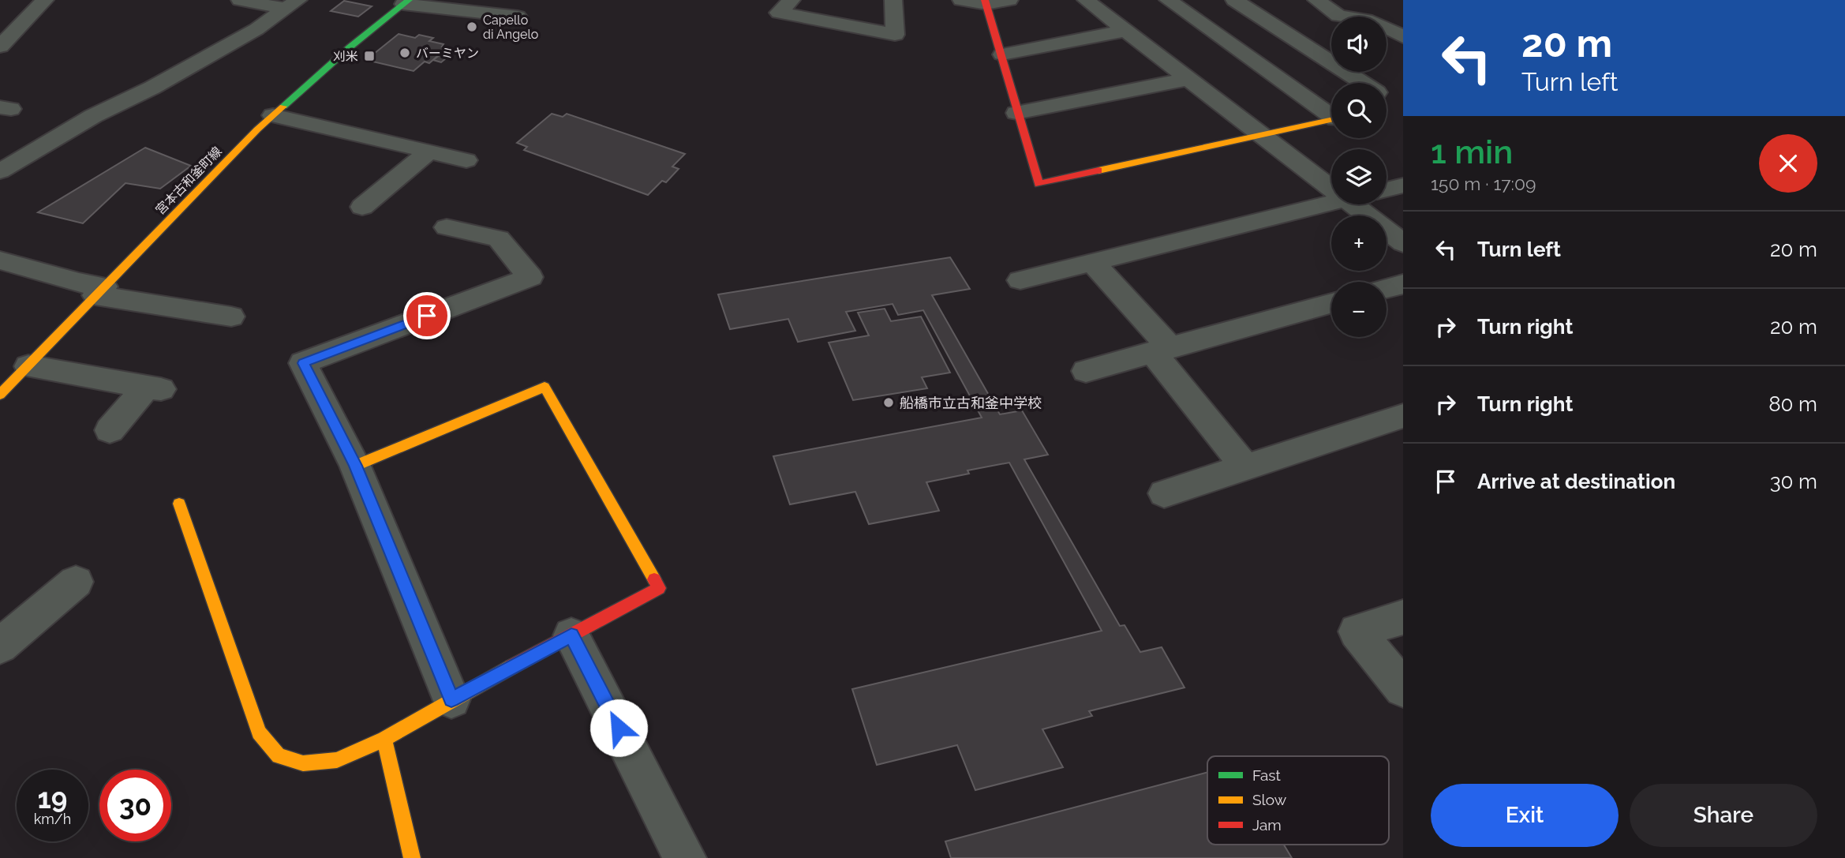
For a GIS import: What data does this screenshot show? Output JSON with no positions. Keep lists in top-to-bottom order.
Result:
{
  "streets": {
    "street": ["宮本古和釜町線"]
  },
  "places": {
    "other": ["Capello di Angelo", "バーミヤン", "船橋市立古和釜中学校"],
    "transit": ["刈米"]
  },
  "legend": ["Fast", "Slow", "Jam"],
  "page": {
    "turn": ["20 m", "Turn left"],
    "map_buttons": ["+", "−"],
    "heading": ["1 min", "150 m · 17:09"],
    "list": [
      {
        "name": "Turn left",
        "value": "20 m"
      },
      {
        "name": "Turn right",
        "value": "20 m"
      },
      {
        "name": "Turn right",
        "value": "80 m"
      },
      {
        "name": "Arrive at destination",
        "value": "30 m"
      }
    ],
    "speed": "19 km/h",
    "limit": "30",
    "buttons": ["Exit", "Share"]
  }
}
